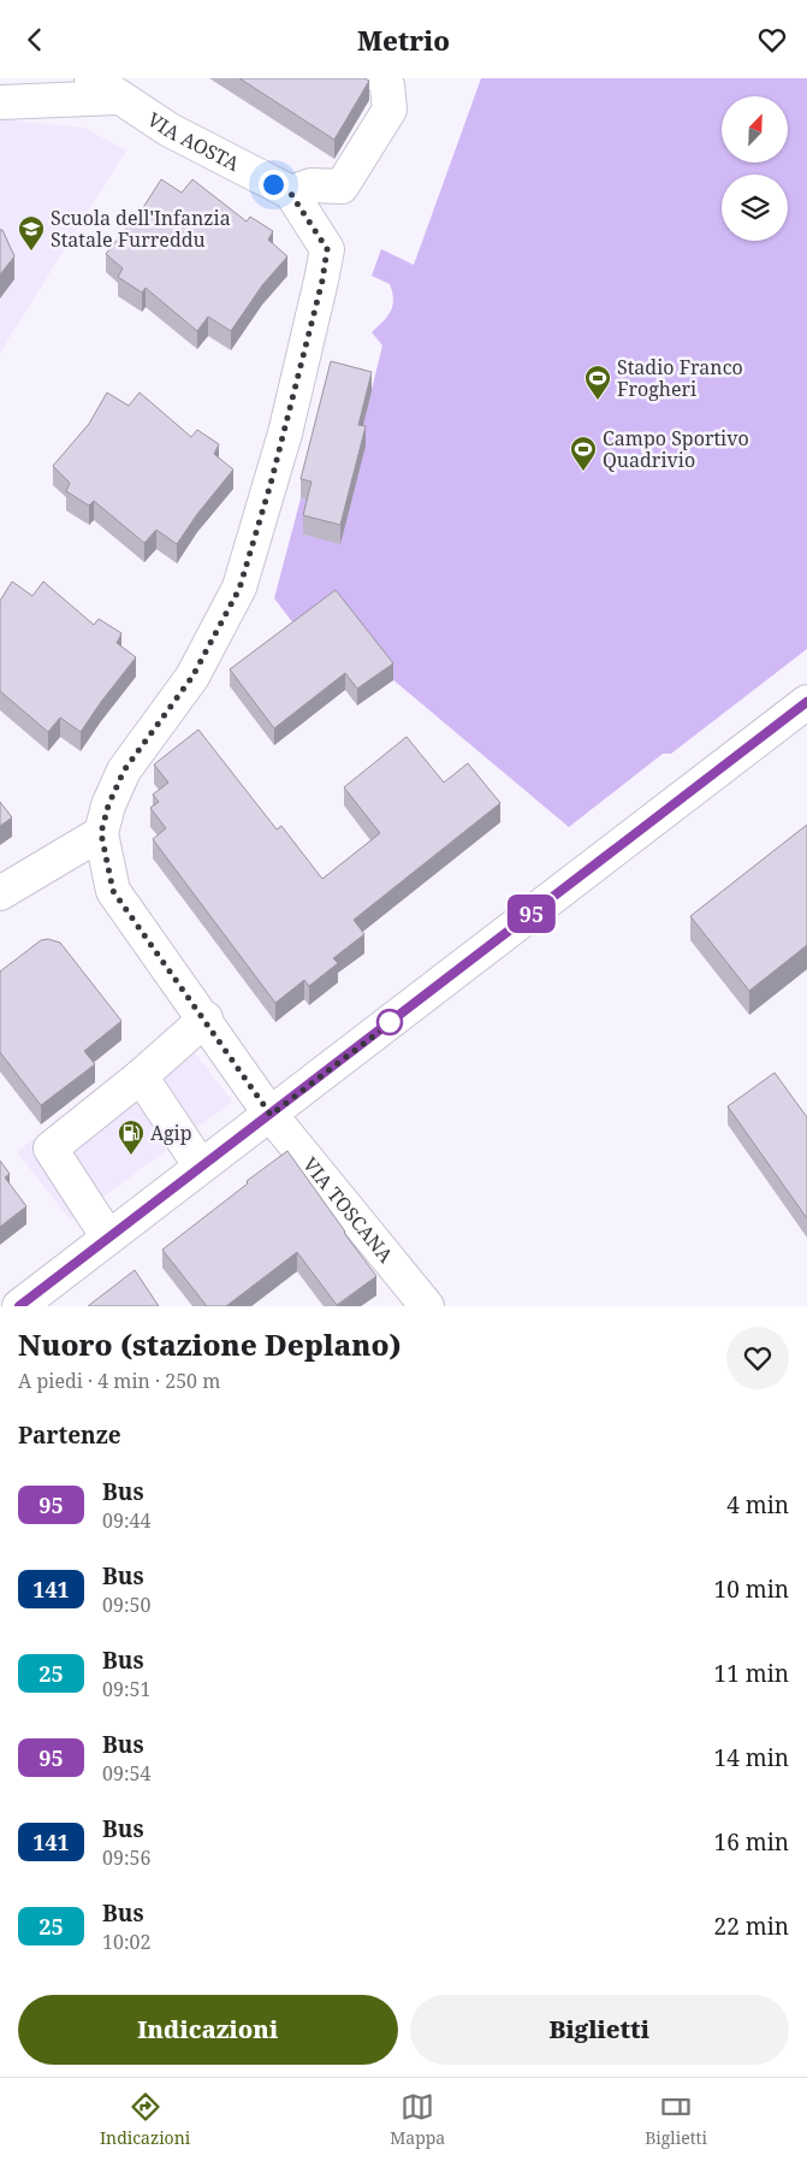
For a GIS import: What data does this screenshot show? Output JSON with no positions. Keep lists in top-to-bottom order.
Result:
{
  "streets": {
    "street": ["VIA AOSTA", "VIA TOSCANA"]
  },
  "crossings": [
    ["VIA AOSTA", "VIA TOSCANA"]
  ],
  "places": {
    "school or university": ["Scuola dell'Infanzia Statale Furreddu"],
    "sports": ["Stadio Franco Frogheri", "Campo Sportivo Quadrivio"],
    "fuel station": ["Agip"]
  },
  "lines": ["bus line 95"],
  "north": "top right",
  "page": {
    "header": "Metrio",
    "on_map": "95",
    "heading": [
      ["Nuoro (stazione Deplano)", "A piedi · 4 min · 250 m"],
      "Partenze"
    ],
    "list": [
      {
        "mark": "95",
        "name": "Bus",
        "note": "09:44",
        "value": "4 min"
      },
      {
        "mark": "141",
        "name": "Bus",
        "note": "09:50",
        "value": "10 min"
      },
      {
        "mark": "25",
        "name": "Bus",
        "note": "09:51",
        "value": "11 min"
      },
      {
        "mark": "95",
        "name": "Bus",
        "note": "09:54",
        "value": "14 min"
      },
      {
        "mark": "141",
        "name": "Bus",
        "note": "09:56",
        "value": "16 min"
      },
      {
        "mark": "25",
        "name": "Bus",
        "note": "10:02",
        "value": "22 min"
      }
    ],
    "buttons": ["Indicazioni", "Biglietti"],
    "tabs": ["Indicazioni", "Mappa", "Biglietti"]
  }
}
